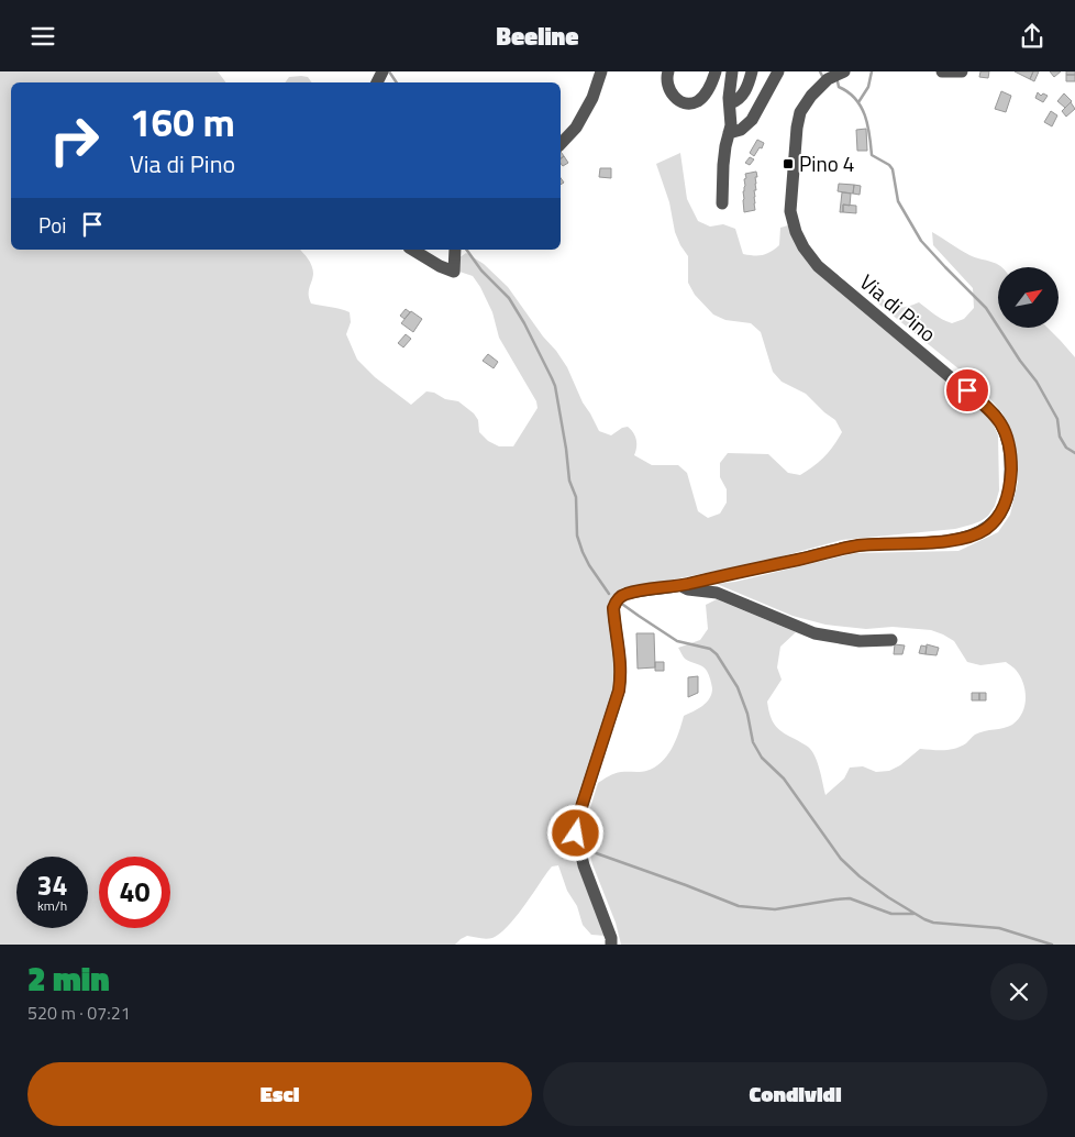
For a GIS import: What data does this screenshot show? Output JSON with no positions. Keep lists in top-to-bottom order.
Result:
{
  "streets": {
    "street": ["Via di Pino"]
  },
  "places": {
    "transit": ["Pino 4"]
  },
  "north": "top right",
  "page": {
    "header": "Beeline",
    "turn": ["160 m", "Via di Pino"],
    "then": "Poi",
    "speed": "34 km/h",
    "limit": "40",
    "heading": ["2 min", "520 m · 07:21"],
    "buttons": ["Esci", "Condividi"]
  }
}
